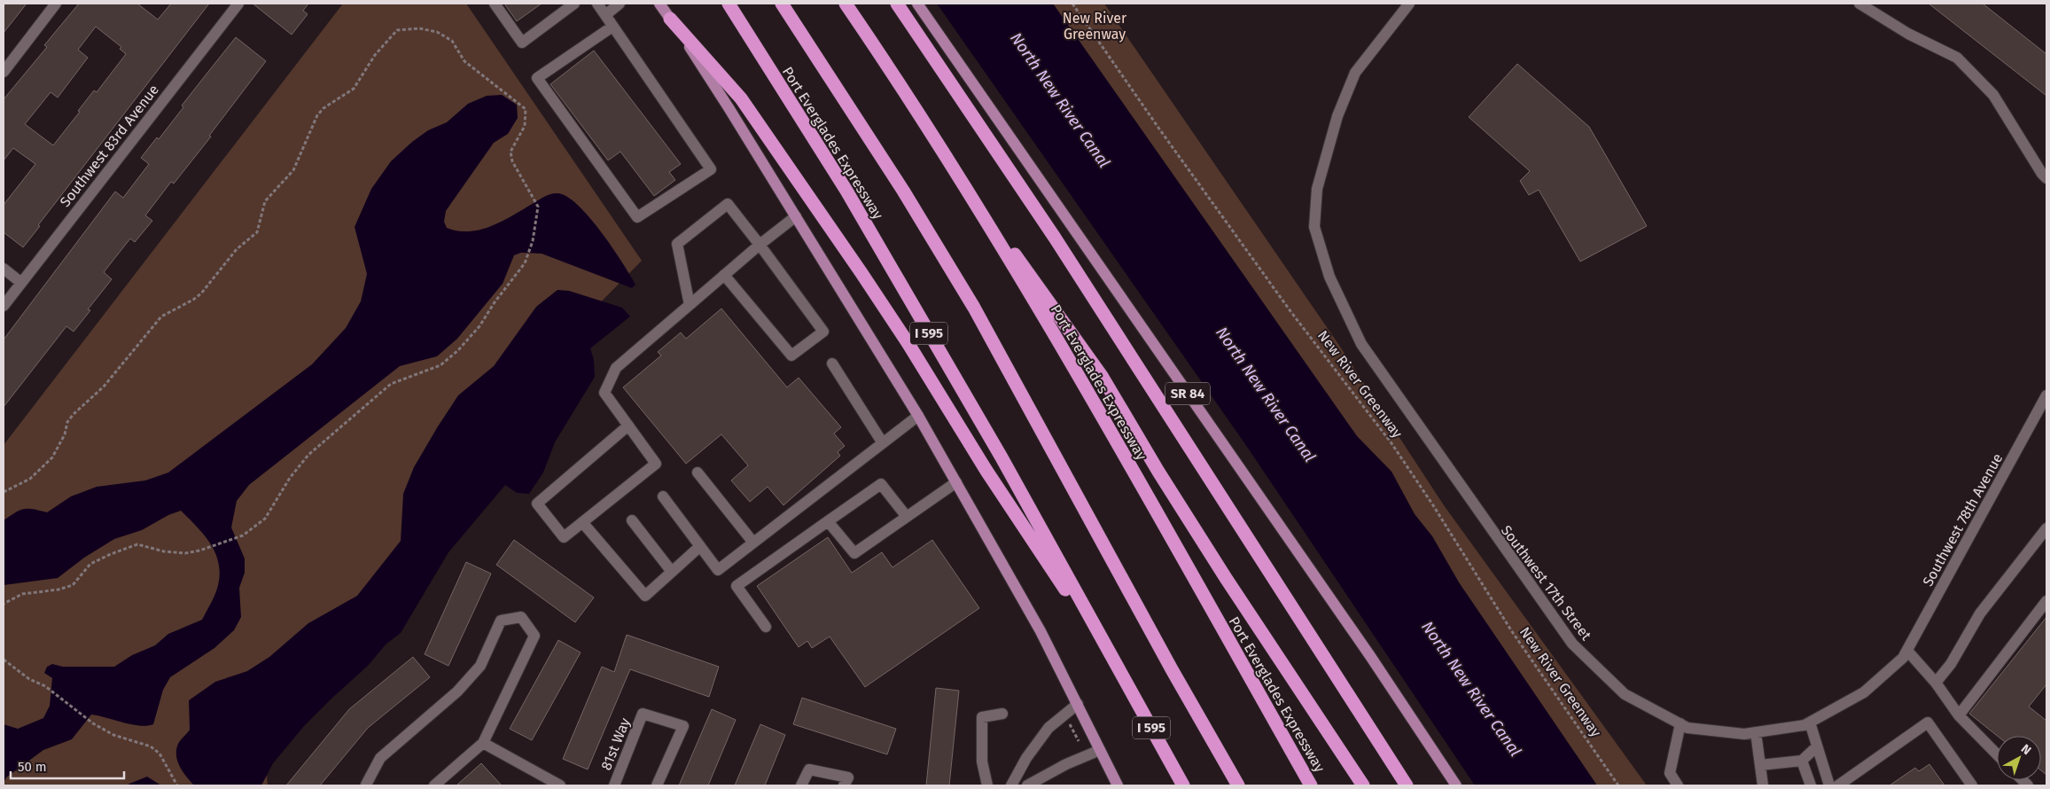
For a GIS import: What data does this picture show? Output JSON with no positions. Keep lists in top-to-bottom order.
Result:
{
  "streets": {
    "highway": ["Port Everglades Expressway", "I 595"],
    "main road": ["SR 84"],
    "street": [
      "Southwest 83rd Avenue",
      "Southwest 78th Avenue",
      "Southwest 17th Street",
      "81st Way"
    ],
    "path": ["New River Greenway"]
  },
  "crossings": [
    ["Southwest 78th Avenue", "Southwest 17th Street"]
  ],
  "water": ["North New River Canal"],
  "parks": ["New River Greenway"],
  "scale_bar": "50 m",
  "north": "top right"
}
